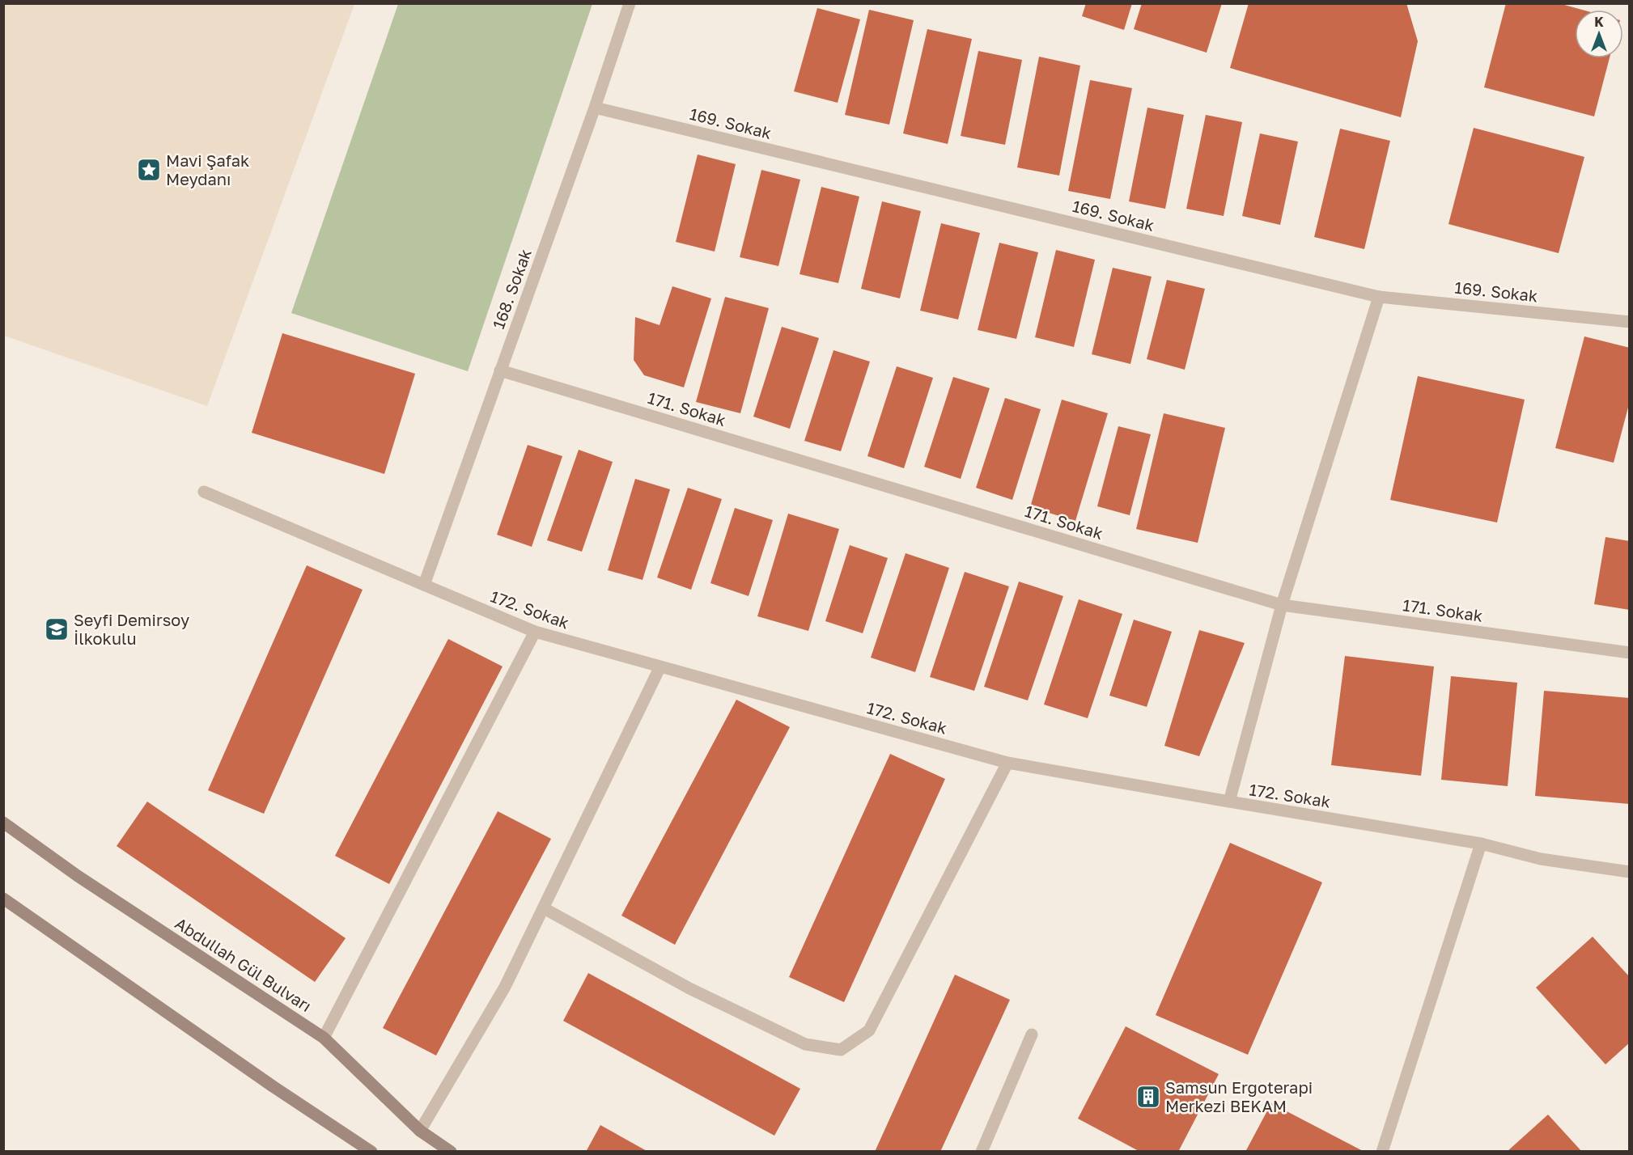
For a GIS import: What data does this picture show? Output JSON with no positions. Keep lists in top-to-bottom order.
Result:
{
  "streets": {
    "main road": ["Abdullah Gül Bulvarı"],
    "street": [
      "169. Sokak",
      "168. Sokak",
      "171. Sokak",
      "172. Sokak"
    ]
  },
  "crossings": [
    ["169. Sokak", "168. Sokak"],
    ["168. Sokak", "171. Sokak"],
    ["168. Sokak", "172. Sokak"]
  ],
  "places": {
    "place": ["Mavi Şafak Meydanı"],
    "school or university": ["Seyfi Demirsoy İlkokulu"],
    "building": ["Samsun Ergoterapi Merkezi BEKAM"]
  },
  "north": "top"
}
